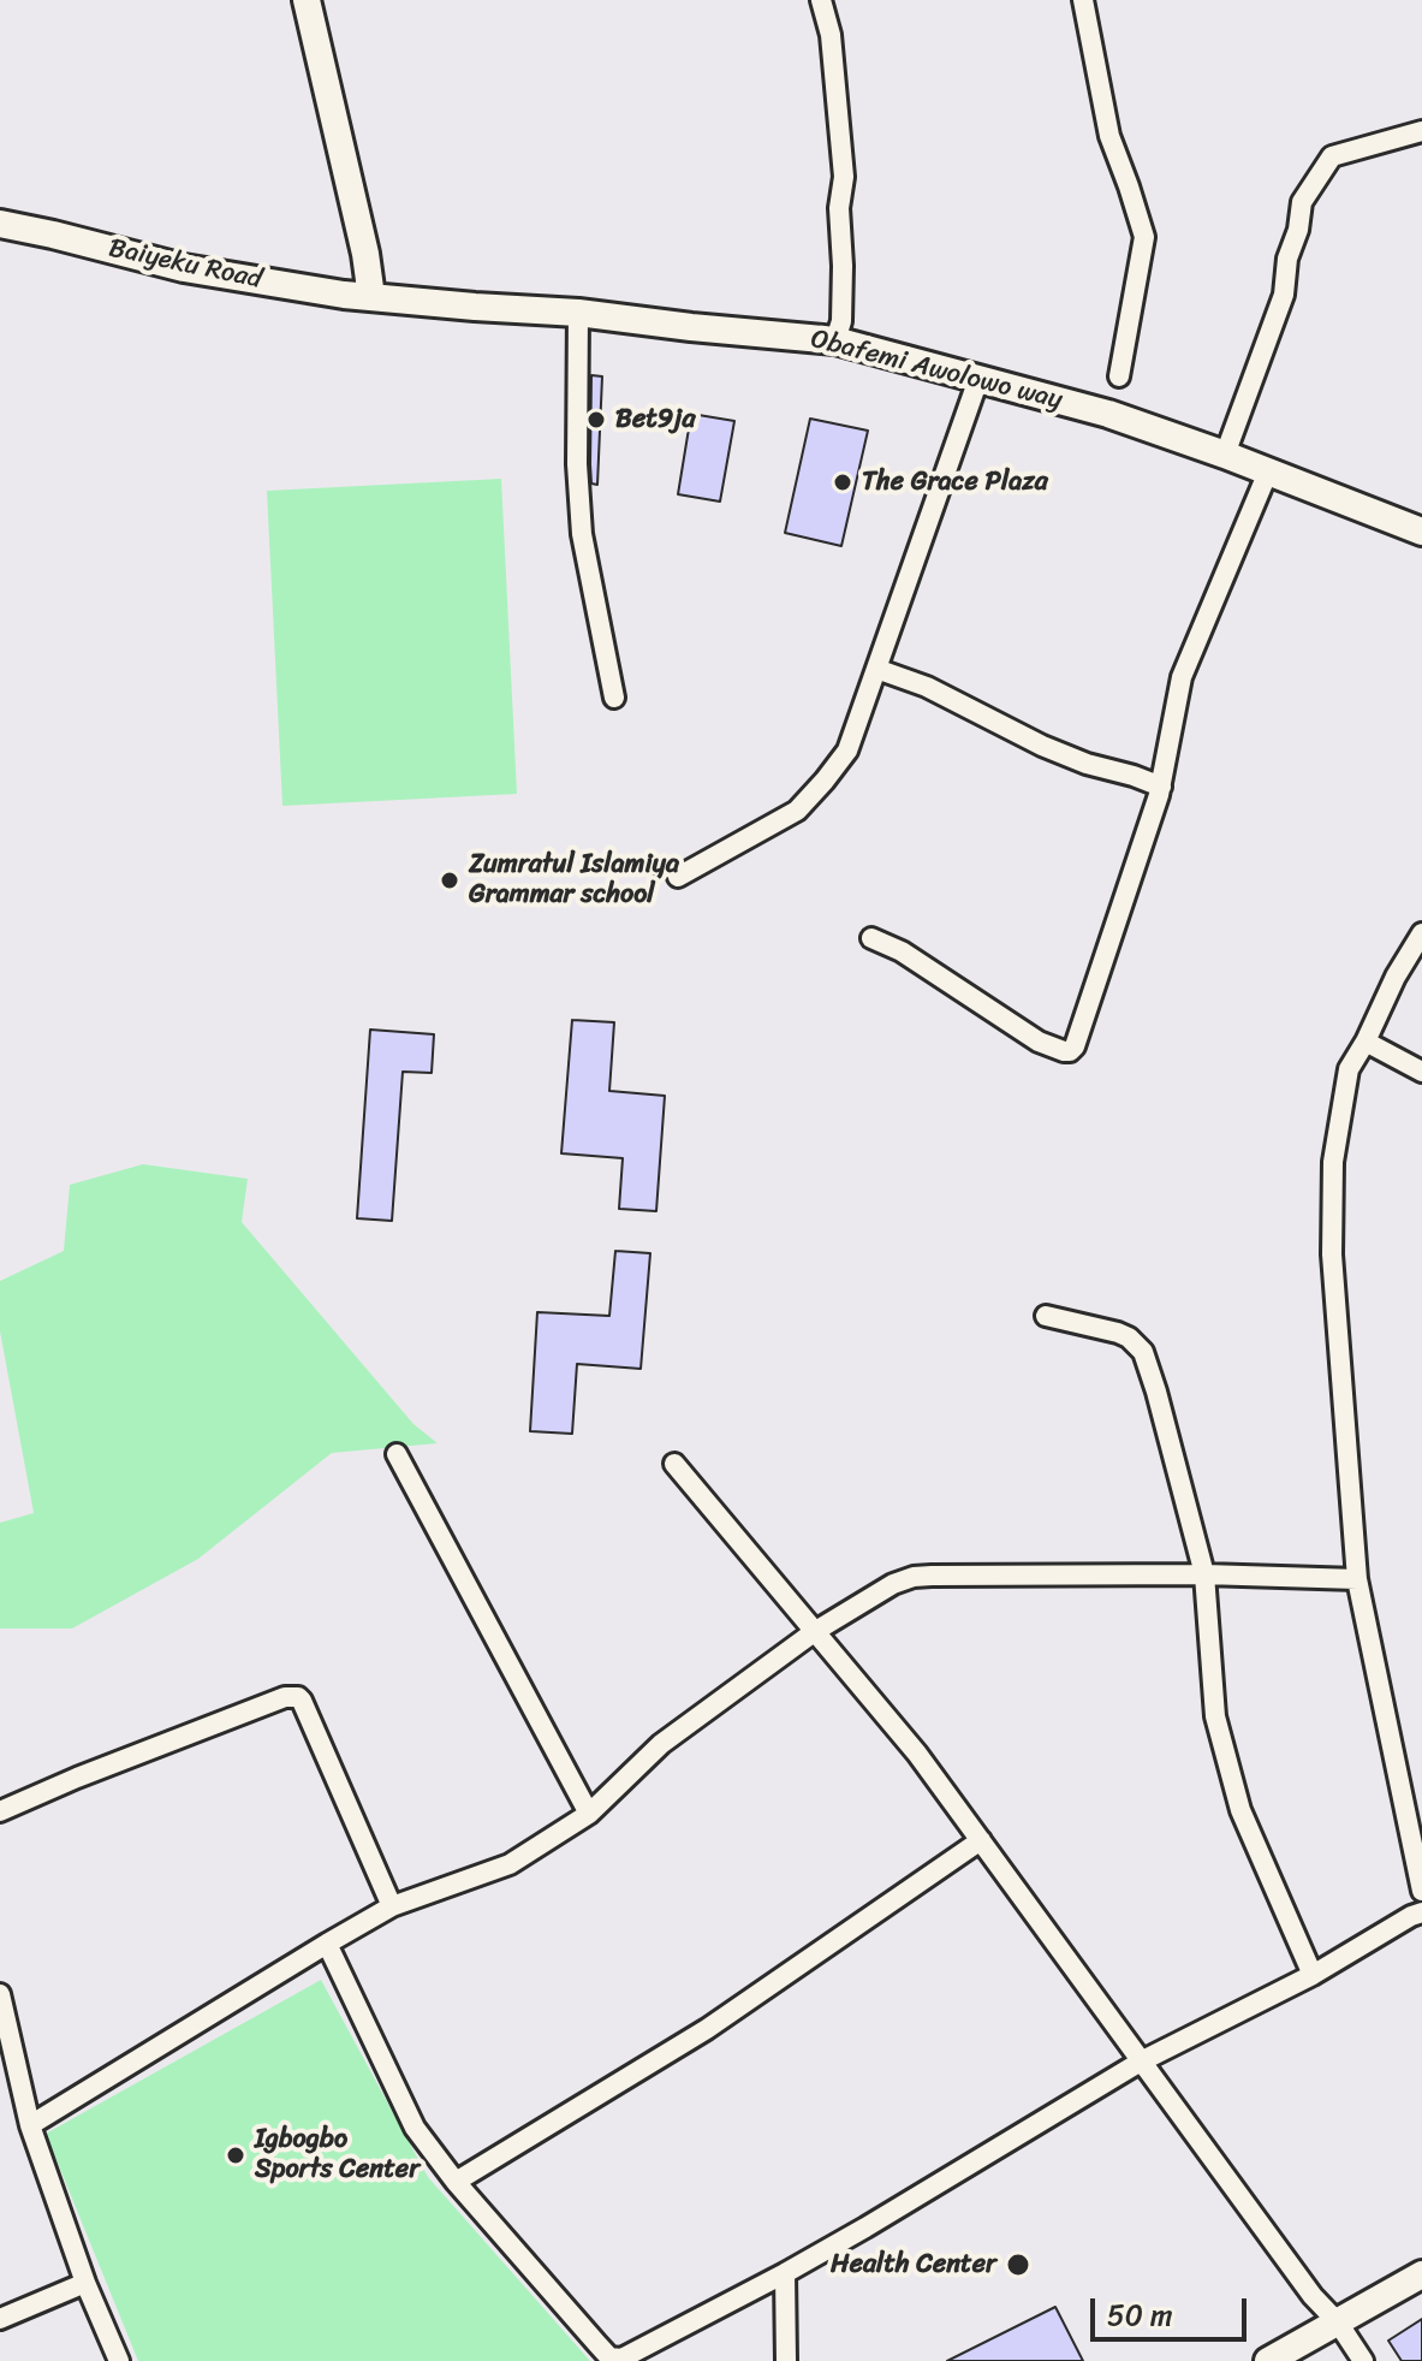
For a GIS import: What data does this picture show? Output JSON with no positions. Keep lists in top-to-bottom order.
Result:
{
  "streets": {
    "main road": ["Baiyeku Road", "Obafemi Awolowo way"]
  },
  "crossings": [
    ["Baiyeku Road", "Obafemi Awolowo way"]
  ],
  "places": [
    "Bet9ja",
    "The Grace Plaza",
    "Zumratul Islamiya Grammar school",
    "Igbogbo Sports Center",
    "Health Center"
  ],
  "scale_bar": "50 m"
}
